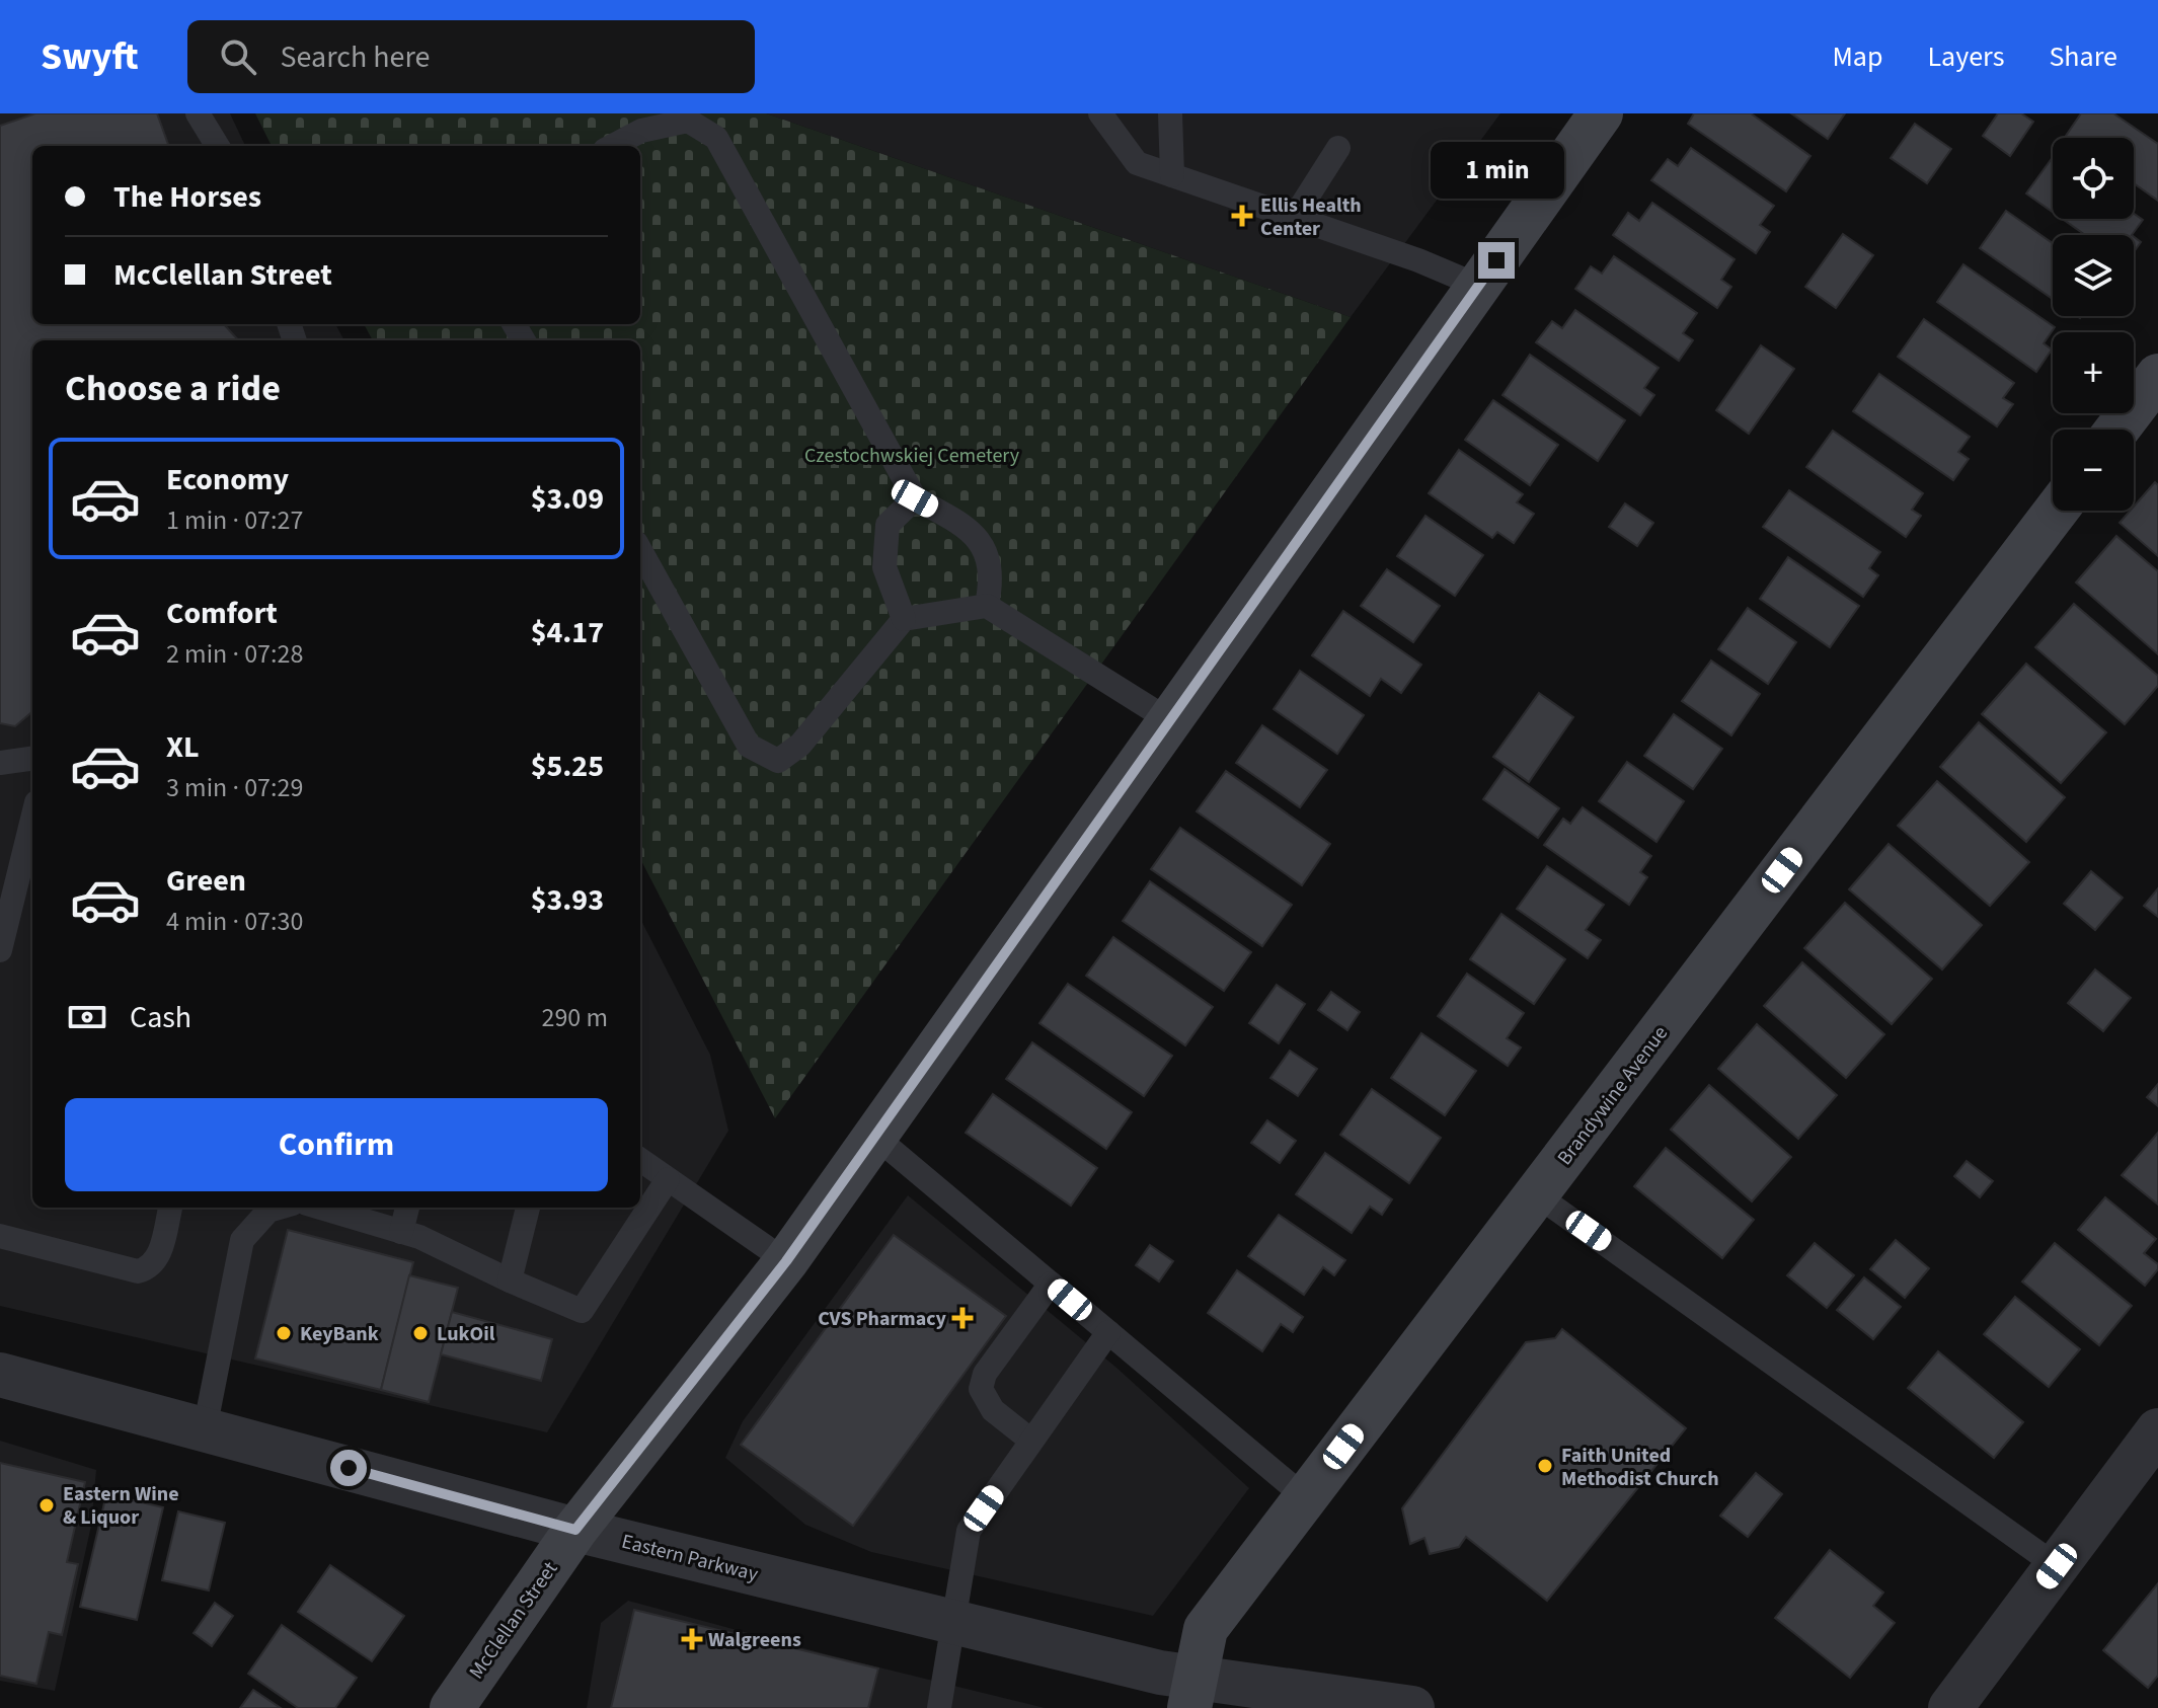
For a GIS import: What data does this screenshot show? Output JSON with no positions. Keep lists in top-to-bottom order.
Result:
{
  "streets": {
    "street": ["Brandywine Avenue", "Eastern Parkway", "McClellan Street"]
  },
  "crossings": [
    ["Brandywine Avenue", "Eastern Parkway"],
    ["Eastern Parkway", "McClellan Street"]
  ],
  "parks": ["Czestochwskiej Cemetery"],
  "places": {
    "health": ["Ellis Health Center", "CVS Pharmacy", "Walgreens"],
    "other": [
      "KeyBank",
      "LukOil",
      "Faith United Methodist Church",
      "Eastern Wine & Liquor"
    ]
  },
  "page": {
    "header": "Swyft",
    "search": "Search here",
    "nav": ["Map", "Layers", "Share"],
    "map_buttons": ["+", "−"],
    "bubble": "1 min",
    "banner": ["The Horses", "McClellan Street"],
    "heading": "Choose a ride",
    "list": [
      {
        "name": "Economy",
        "note": "1 min · 07:27",
        "value": "$3.09"
      },
      {
        "name": "Comfort",
        "note": "2 min · 07:28",
        "value": "$4.17"
      },
      {
        "name": "XL",
        "note": "3 min · 07:29",
        "value": "$5.25"
      },
      {
        "name": "Green",
        "note": "4 min · 07:30",
        "value": "$3.93"
      }
    ],
    "pay": ["Cash", "290 m"],
    "buttons": "Confirm"
  }
}
